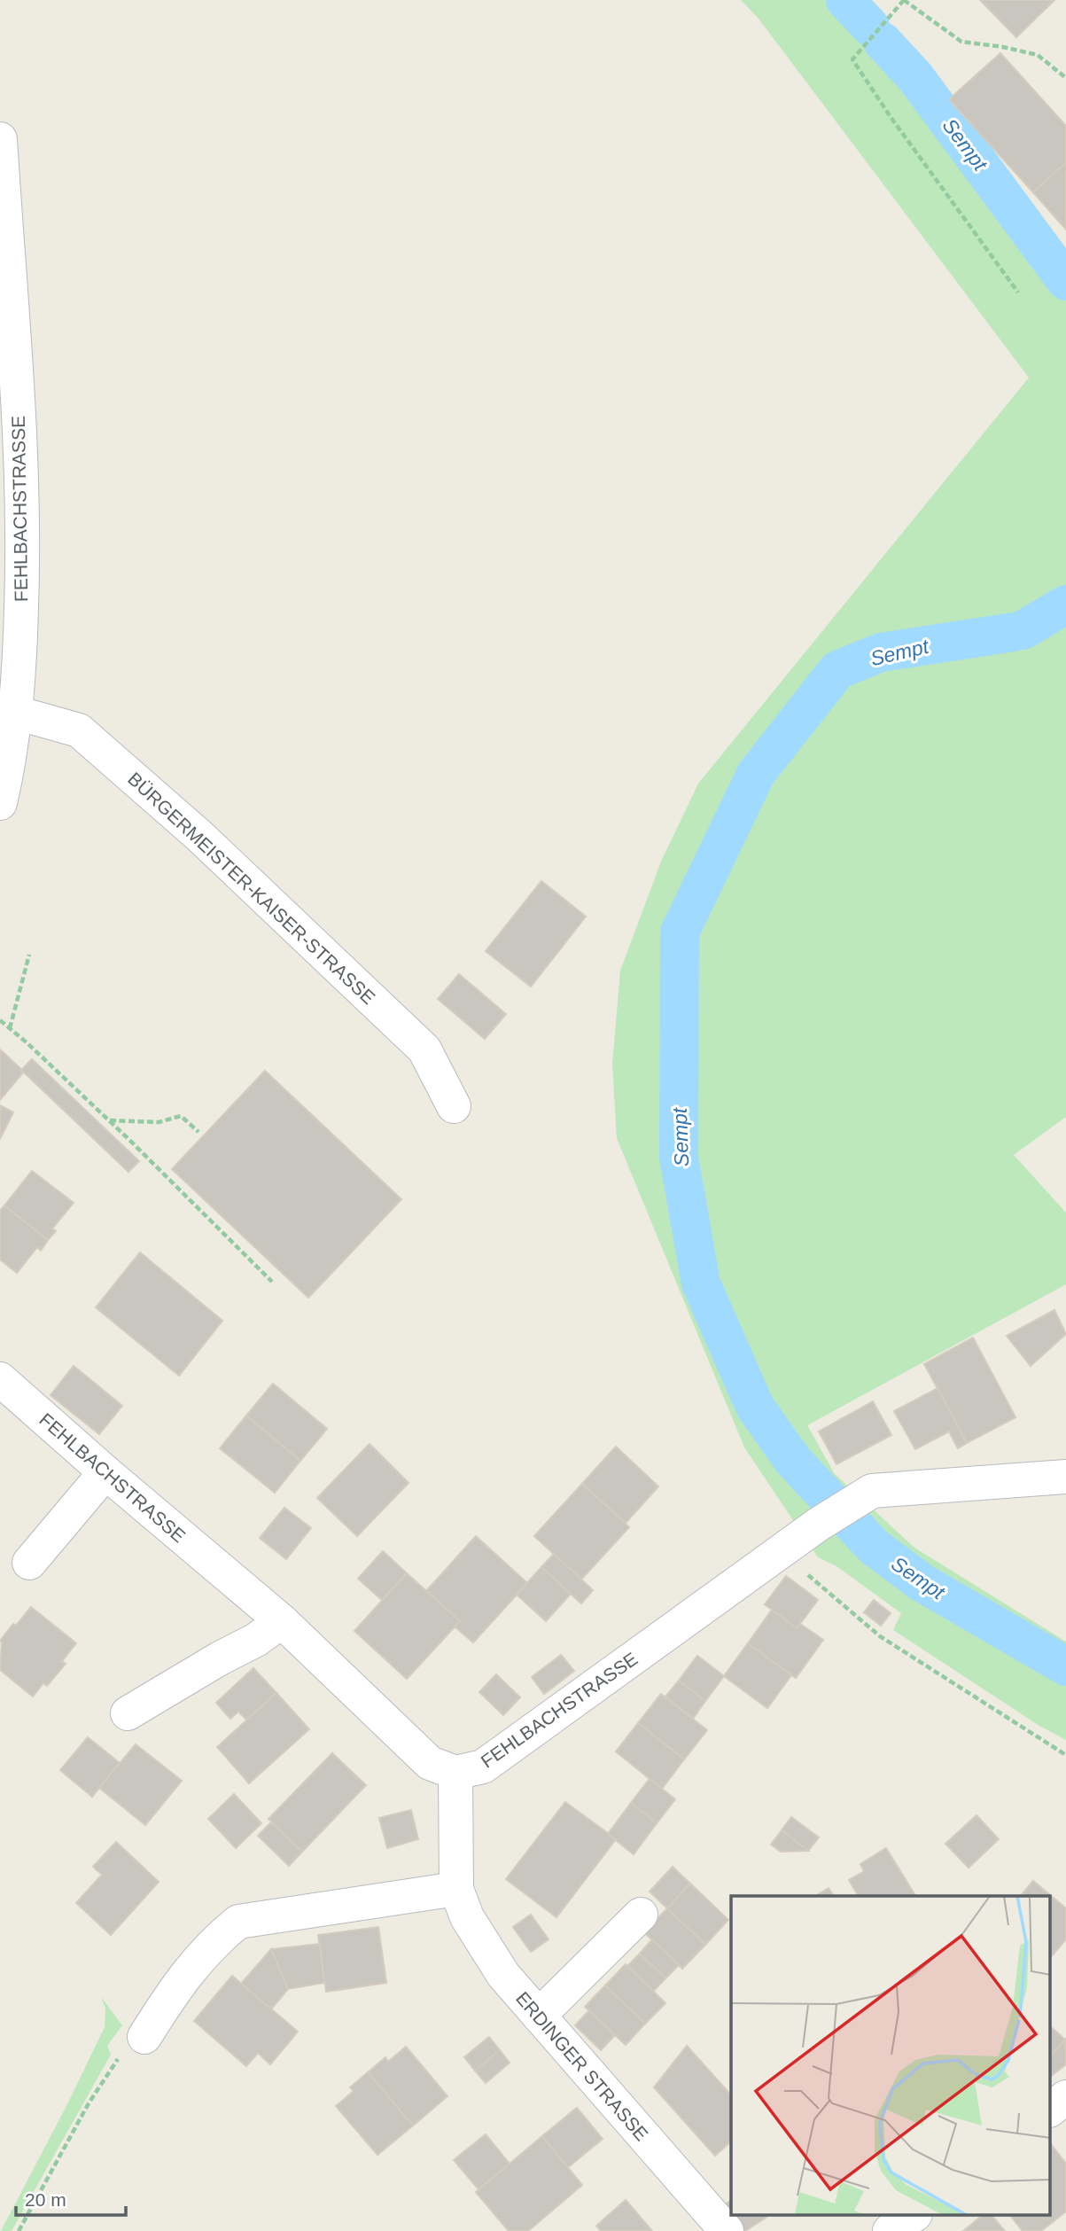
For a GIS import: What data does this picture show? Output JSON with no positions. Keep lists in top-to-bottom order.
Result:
{
  "streets": {
    "street": ["FEHLBACHSTRASSE", "BÜRGERMEISTER-KAISER-STRASSE", "ERDINGER STRASSE"]
  },
  "crossings": [
    ["FEHLBACHSTRASSE", "BÜRGERMEISTER-KAISER-STRASSE"],
    ["FEHLBACHSTRASSE", "ERDINGER STRASSE"]
  ],
  "water": ["Sempt"],
  "scale_bar": "20 m"
}
